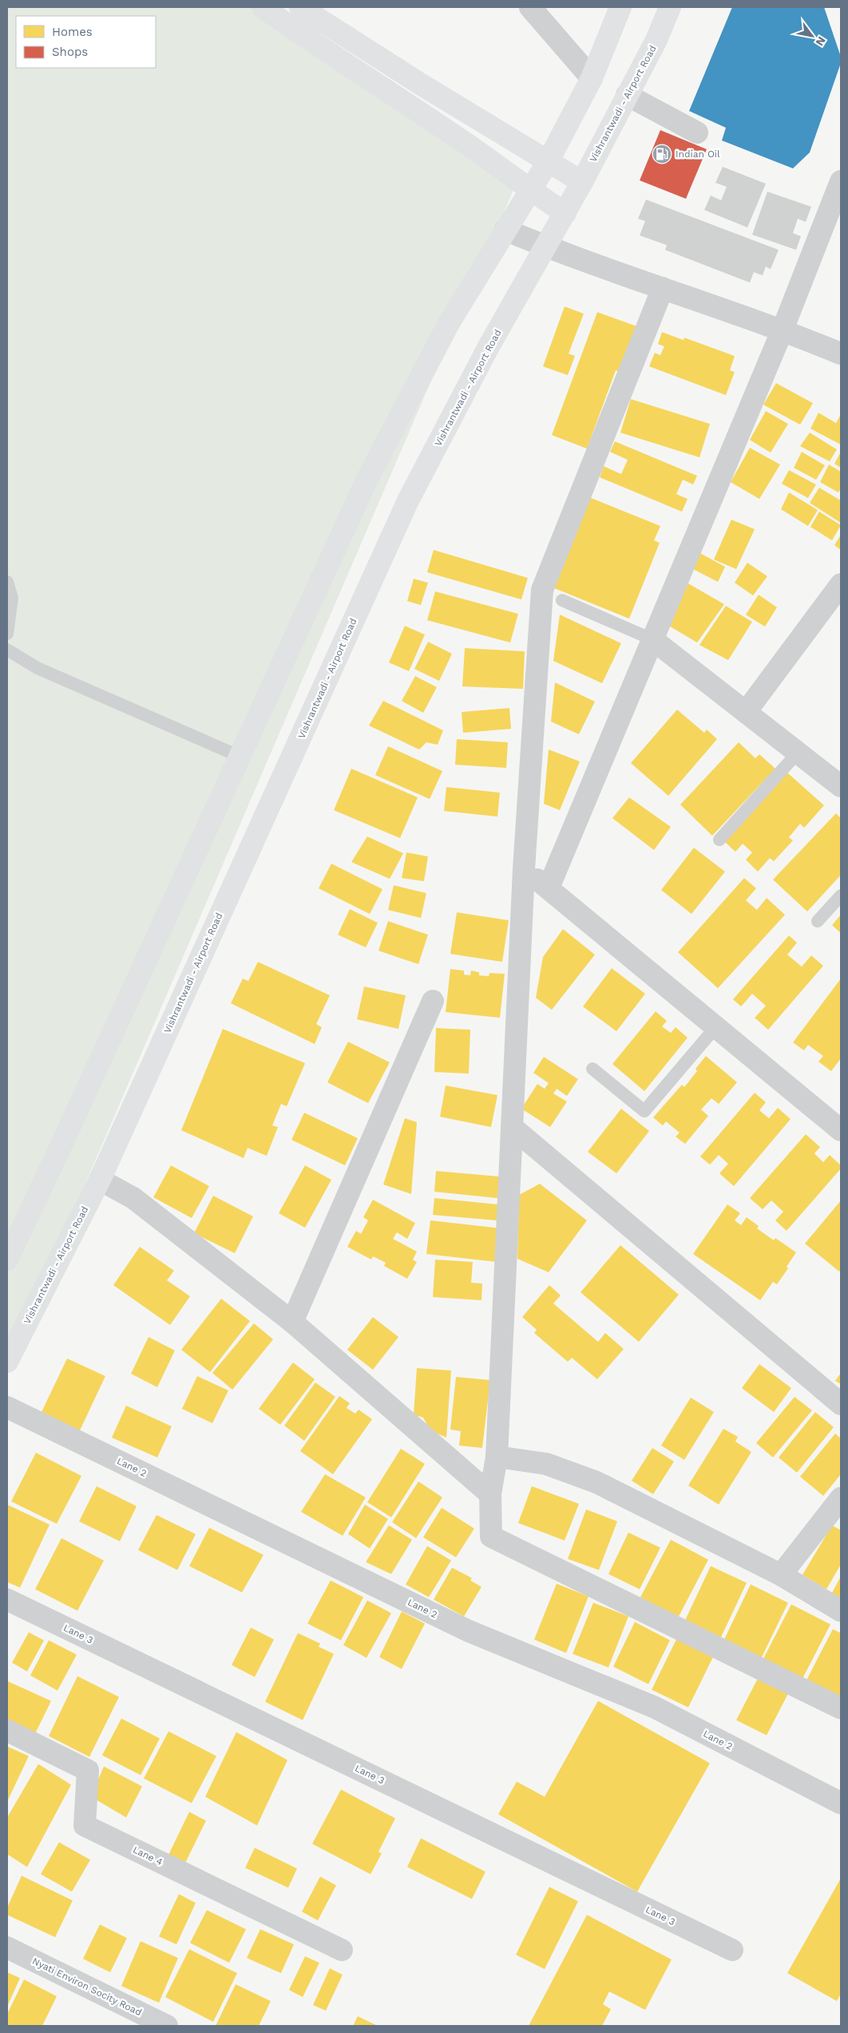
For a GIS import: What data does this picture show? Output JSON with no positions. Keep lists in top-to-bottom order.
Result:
{
  "streets": {
    "main road": ["Vishrantwadi - Airport Road"],
    "street": [
      "Lane 2",
      "Lane 3",
      "Lane 4",
      "Nyati Environ Socity Road"
    ]
  },
  "places": {
    "fuel station": ["Indian Oil"]
  },
  "legend": ["Homes", "Shops"],
  "north": "bottom right"
}
